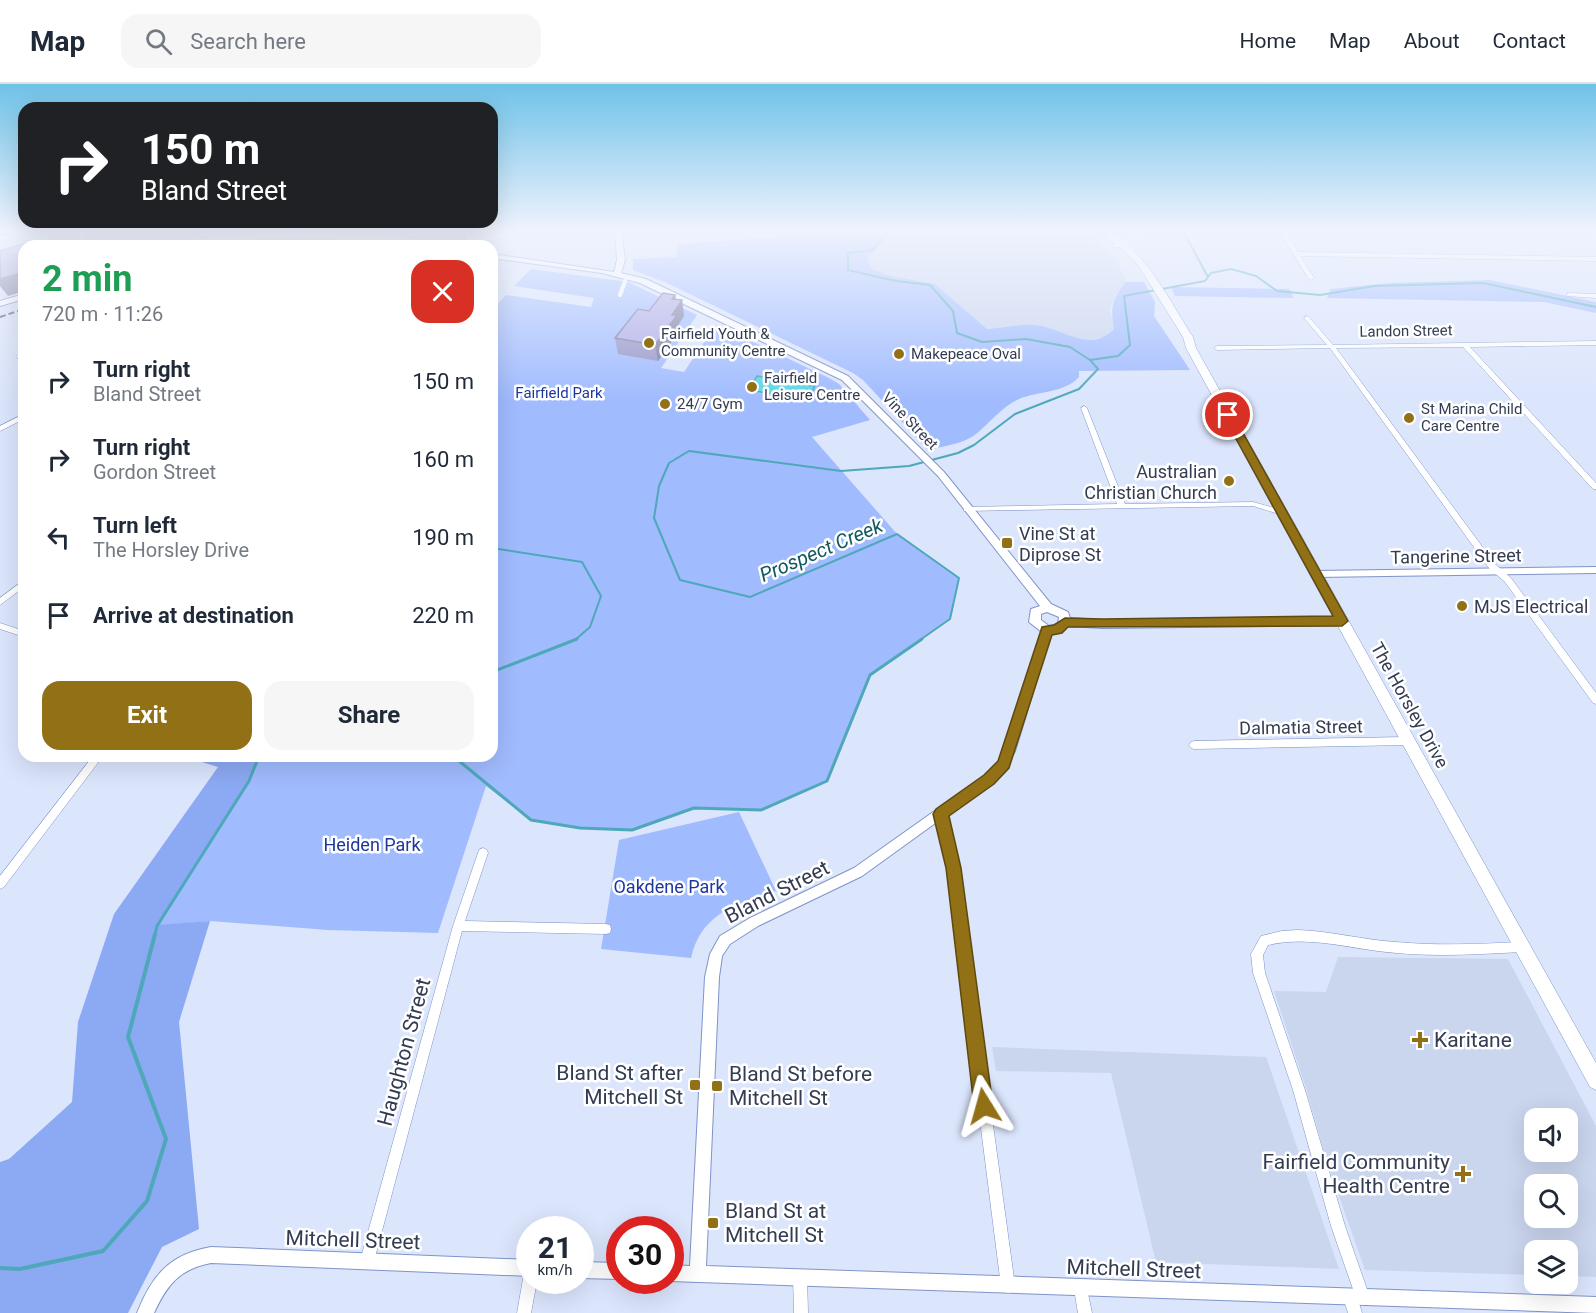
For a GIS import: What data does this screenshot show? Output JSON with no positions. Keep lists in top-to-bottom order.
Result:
{
  "streets": {
    "main road": ["Vine Street", "The Horsley Drive"],
    "street": [
      "Landon Street",
      "Tangerine Street",
      "Dalmatia Street",
      "Bland Street",
      "Haughton Street",
      "Mitchell Street"
    ]
  },
  "crossings": [
    ["Vine Street", "Bland Street"],
    ["Tangerine Street", "The Horsley Drive"],
    ["The Horsley Drive", "Dalmatia Street"],
    ["Bland Street", "Mitchell Street"],
    ["Haughton Street", "Mitchell Street"]
  ],
  "water": ["Prospect Creek"],
  "parks": ["Fairfield Park", "Heiden Park", "Oakdene Park"],
  "places": {
    "other": [
      "Fairfield Youth & Community Centre",
      "Makepeace Oval",
      "Fairfield Leisure Centre",
      "24/7 Gym",
      "St Marina Child Care Centre",
      "Australian Christian Church",
      "MJS Electrical"
    ],
    "transit": [
      "Vine St at Diprose St",
      "Bland St after Mitchell St",
      "Bland St before Mitchell St",
      "Bland St at Mitchell St"
    ],
    "health": ["Karitane", "Fairfield Community Health Centre"]
  },
  "page": {
    "header": "Map",
    "search": "Search here",
    "nav": [
      "Home",
      "Map",
      "About",
      "Contact"
    ],
    "turn": ["150 m", "Bland Street"],
    "heading": ["2 min", "720 m · 11:26"],
    "list": [
      {
        "name": "Turn right",
        "note": "Bland Street",
        "value": "150 m"
      },
      {
        "name": "Turn right",
        "note": "Gordon Street",
        "value": "160 m"
      },
      {
        "name": "Turn left",
        "note": "The Horsley Drive",
        "value": "190 m"
      },
      {
        "name": "Arrive at destination",
        "value": "220 m"
      }
    ],
    "buttons": ["Exit", "Share"],
    "speed": "21 km/h",
    "limit": "30"
  }
}
